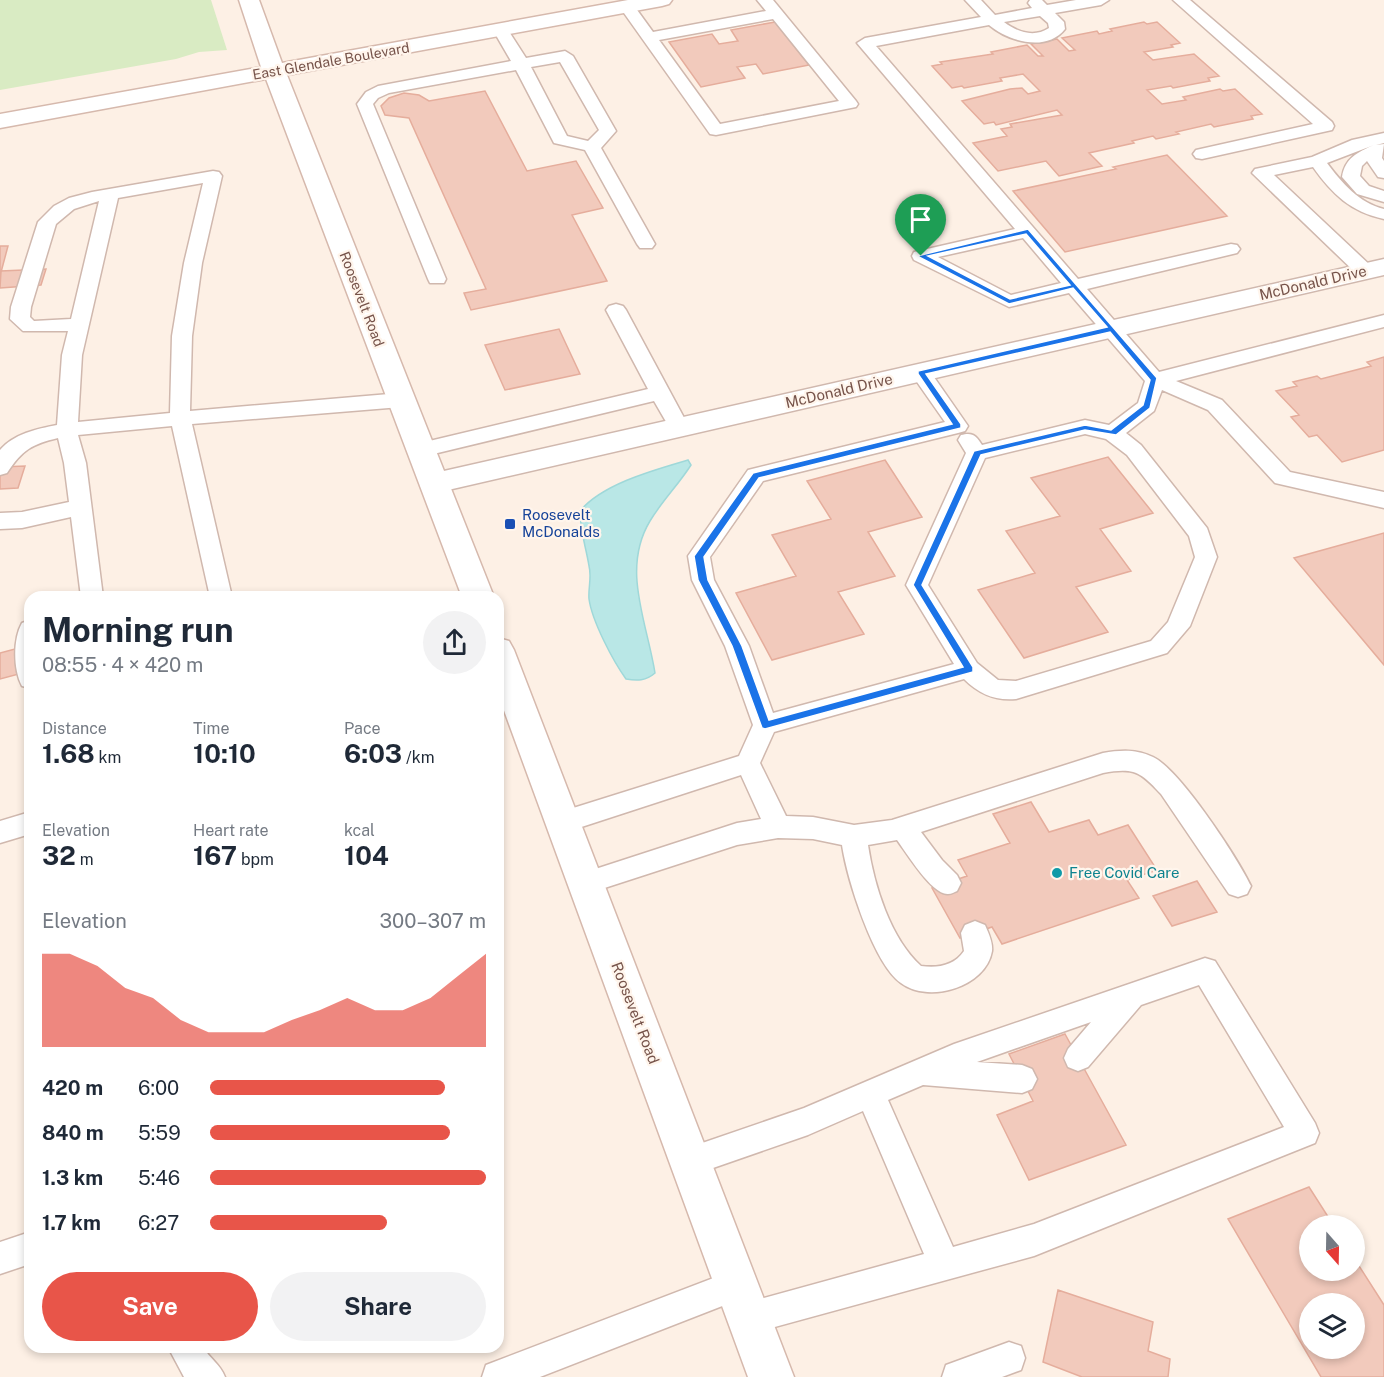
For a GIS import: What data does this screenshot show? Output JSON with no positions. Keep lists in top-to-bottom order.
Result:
{
  "streets": {
    "street": ["East Glendale Boulevard", "McDonald Drive", "Roosevelt Road"]
  },
  "crossings": [
    ["East Glendale Boulevard", "Roosevelt Road"],
    ["McDonald Drive", "Roosevelt Road"]
  ],
  "places": {
    "transit": ["Roosevelt McDonalds"],
    "other": ["Free Covid Care"]
  },
  "north": "bottom",
  "page": {
    "heading": ["Morning run", "08:55 · 4 × 420 m"],
    "stats": [
      ["Distance", "1.68 km"],
      ["Time", "10:10"],
      ["Pace", "6:03 /km"],
      ["Elevation", "32 m"],
      ["Heart rate", "167 bpm"],
      ["kcal", "104"]
    ],
    "chart": ["Elevation", "300–307 m"],
    "list": [
      {
        "name": "420 m",
        "note": "6:00"
      },
      {
        "name": "840 m",
        "note": "5:59"
      },
      {
        "name": "1.3 km",
        "note": "5:46"
      },
      {
        "name": "1.7 km",
        "note": "6:27"
      }
    ],
    "buttons": ["Save", "Share"]
  }
}
